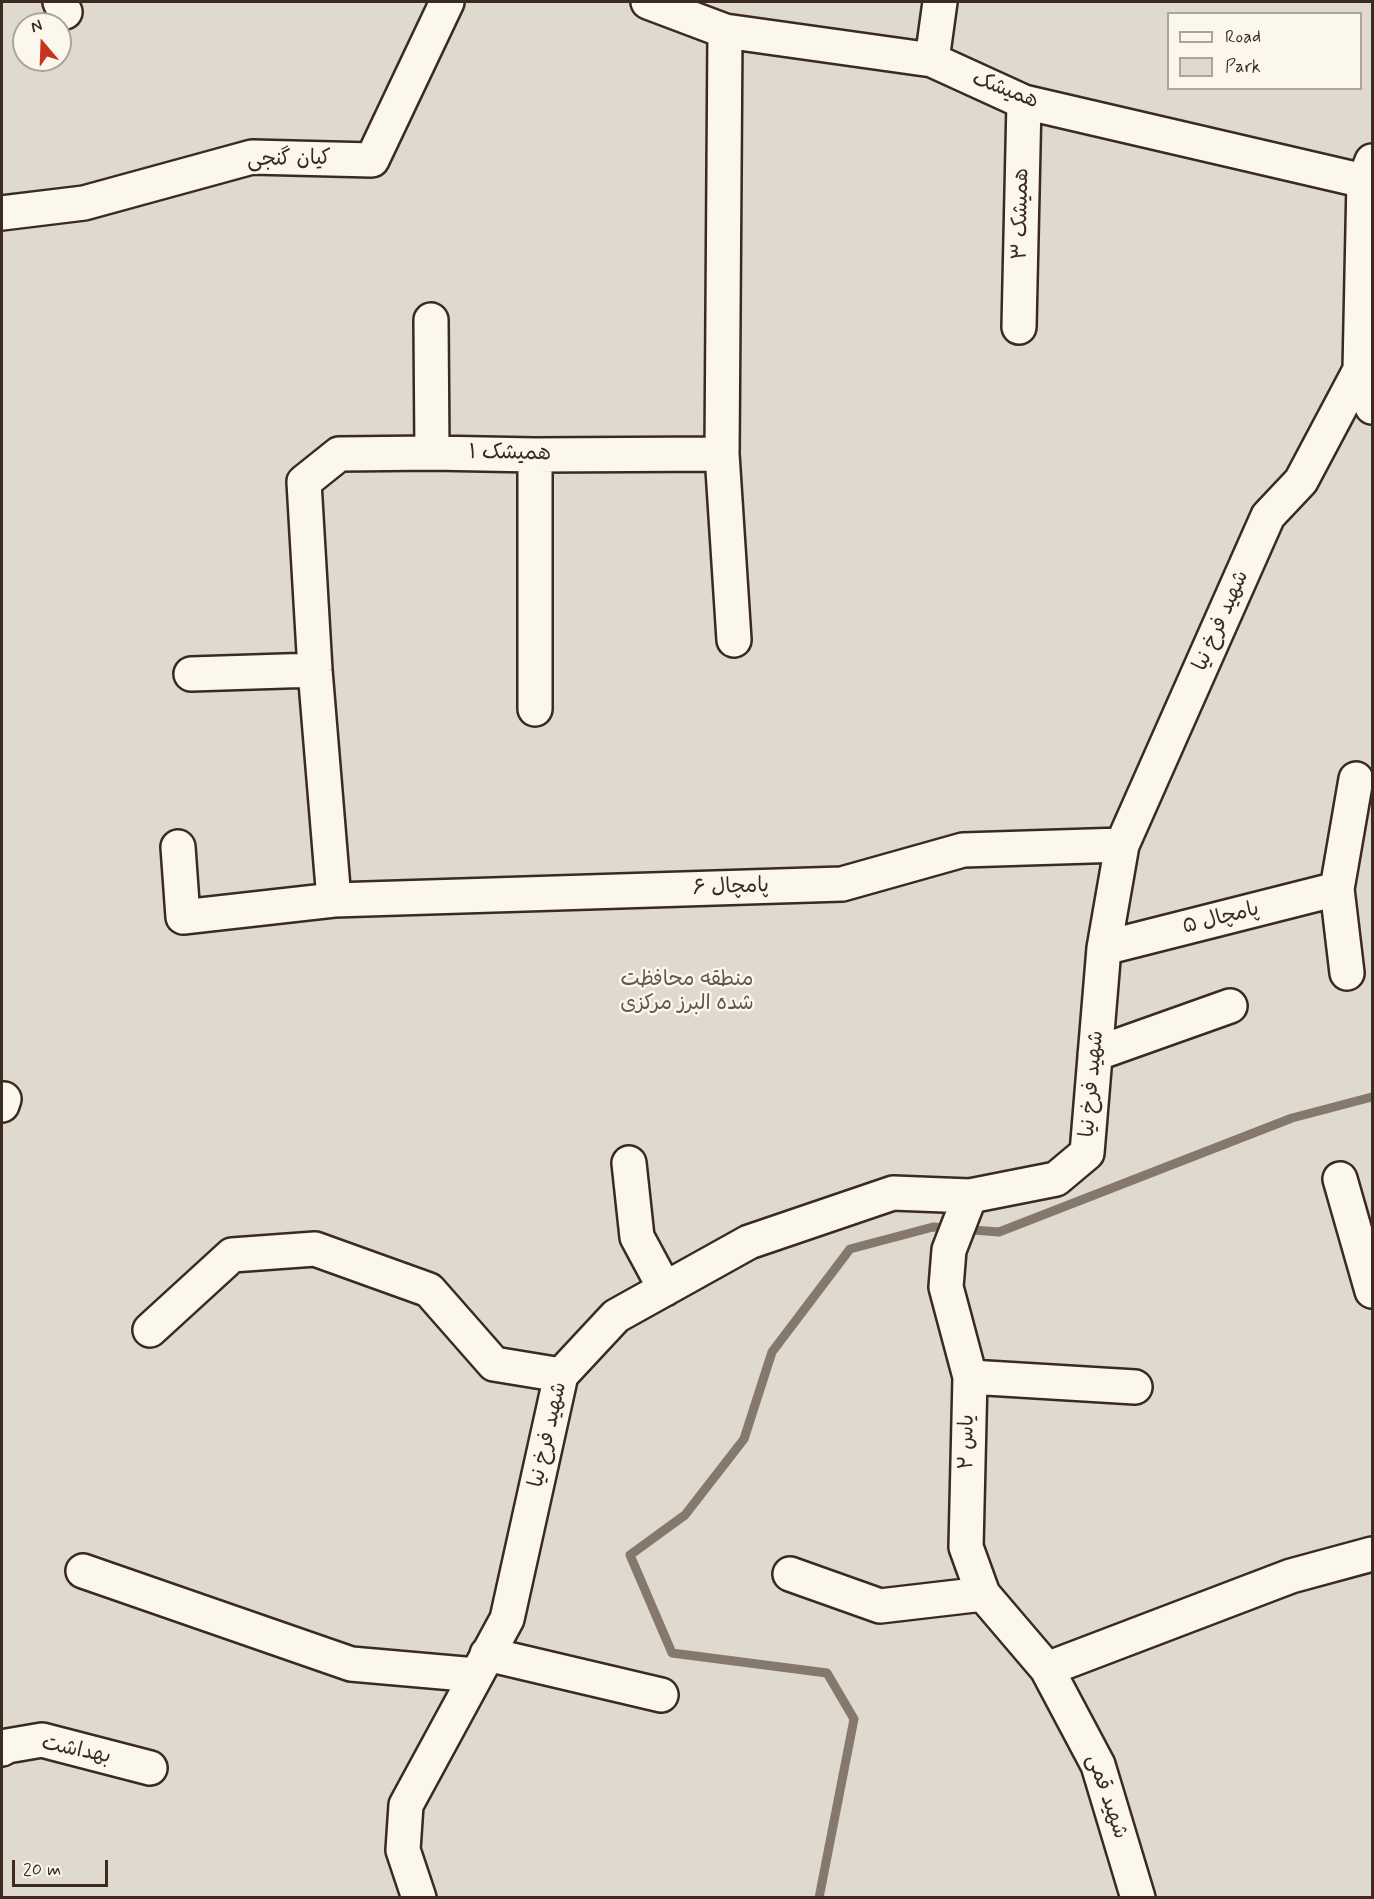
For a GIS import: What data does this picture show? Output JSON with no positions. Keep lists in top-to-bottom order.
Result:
{
  "streets": {
    "street": [
      "همیشک",
      "کیان گنجی",
      "همیشک ۳",
      "همیشک ۱",
      "شهید فرخ نیا",
      "پامچال ۶",
      "پامچال ۵",
      "یاس ۲",
      "بهداشت",
      "شهید قمی"
    ]
  },
  "crossings": [
    ["همیشک", "همیشک ۳"],
    ["همیشک", "شهید فرخ نیا"],
    ["همیشک ۱", "پامچال ۶"],
    ["شهید فرخ نیا", "پامچال ۶"],
    ["شهید فرخ نیا", "پامچال ۵"],
    ["شهید فرخ نیا", "یاس ۲"],
    ["یاس ۲", "شهید قمی"]
  ],
  "parks": ["منطقه محافظت شده البرز مرکزی"],
  "legend": ["Road", "Park"],
  "scale_bar": "20 m",
  "north": "top"
}
